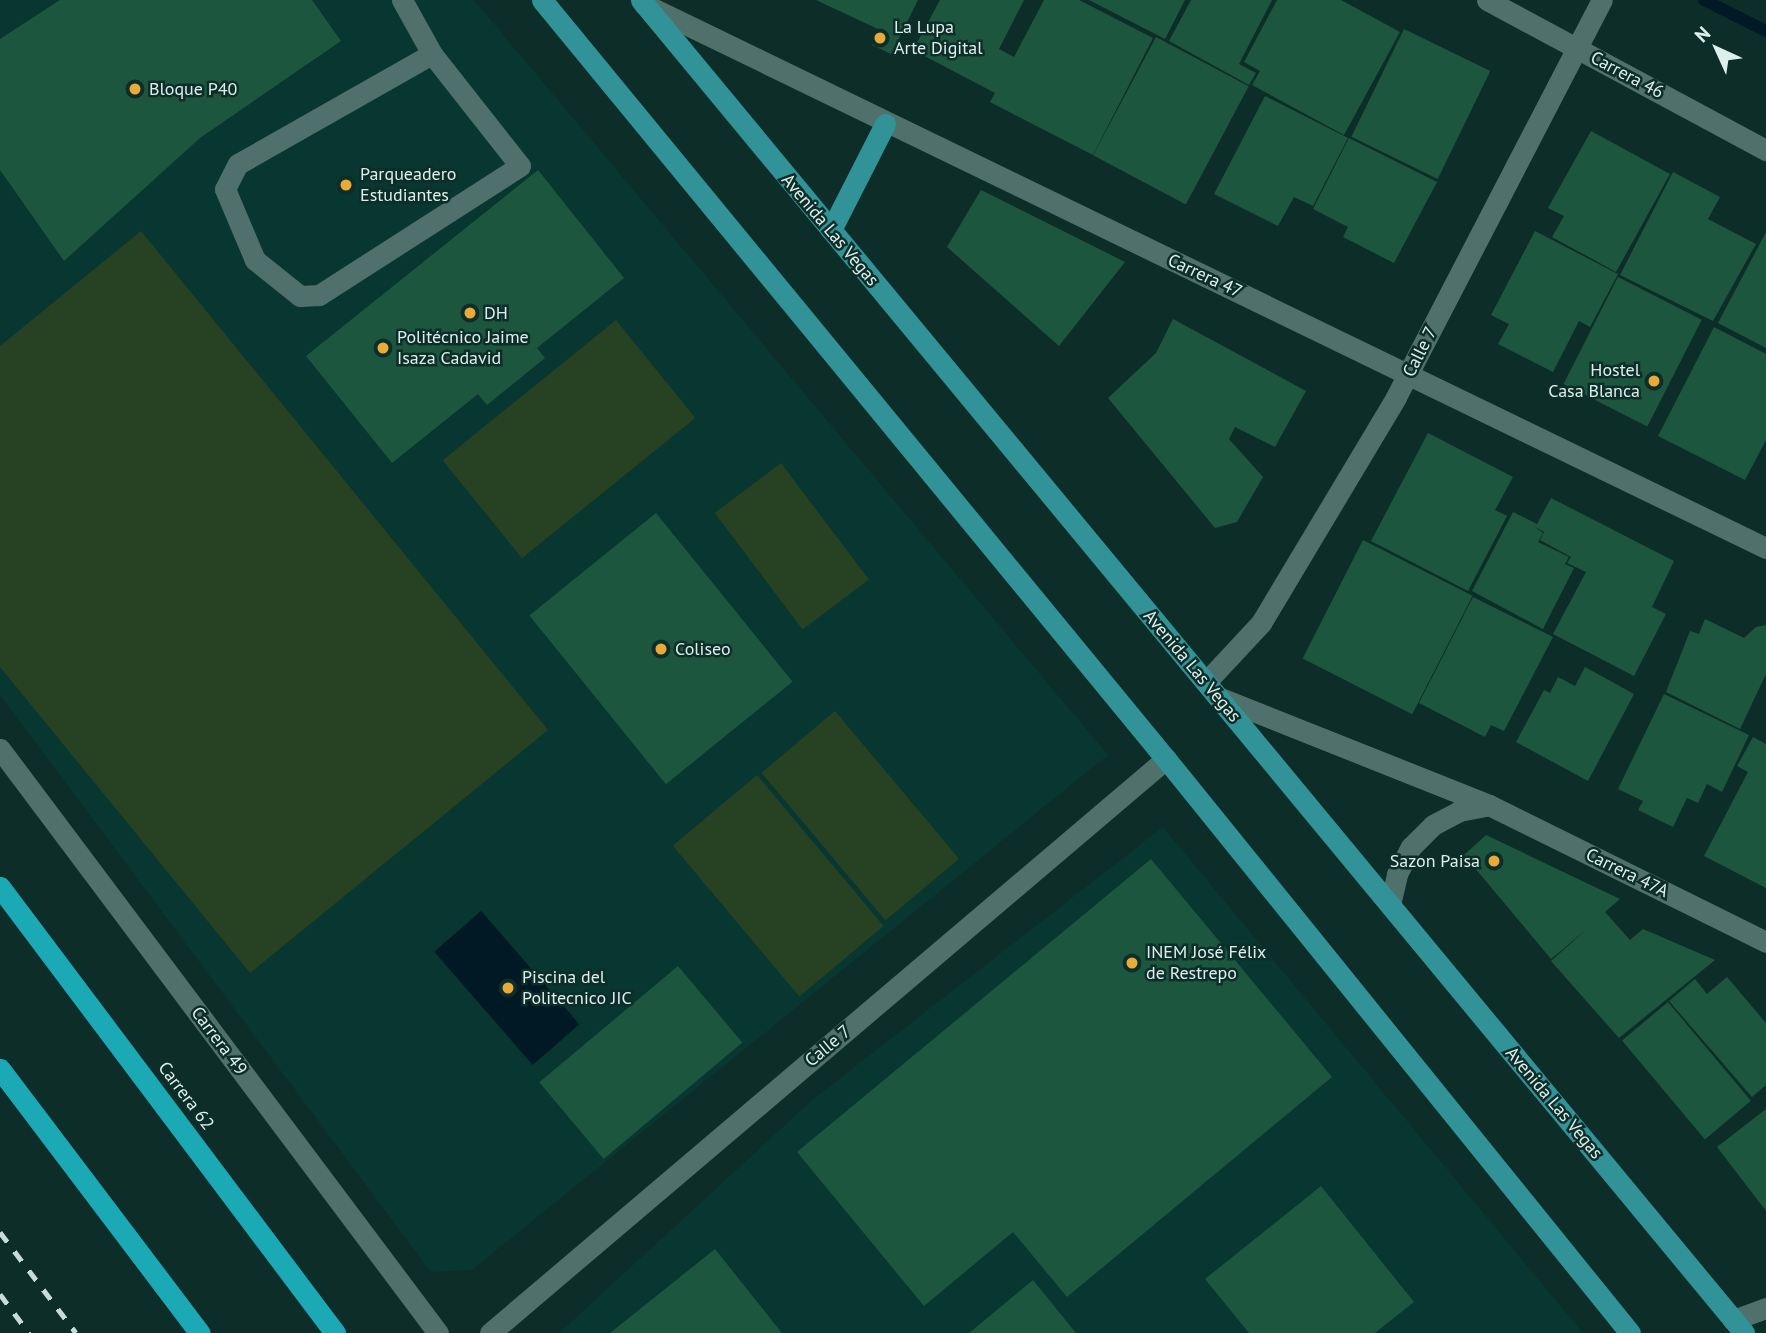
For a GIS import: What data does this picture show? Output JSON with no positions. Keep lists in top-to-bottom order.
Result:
{
  "streets": {
    "highway": ["Carrera 62"],
    "main road": ["Avenida Las Vegas"],
    "street": [
      "Carrera 46",
      "Carrera 47",
      "Calle 7",
      "Carrera 47A",
      "Carrera 49"
    ]
  },
  "crossings": [
    ["Carrera 46", "Calle 7"],
    ["Avenida Las Vegas", "Carrera 47"],
    ["Avenida Las Vegas", "Calle 7"],
    ["Avenida Las Vegas", "Carrera 47A"],
    ["Carrera 47", "Calle 7"],
    ["Calle 7", "Carrera 47A"]
  ],
  "places": [
    "La Lupa Arte Digital",
    "Bloque P40",
    "Parqueadero Estudiantes",
    "DH",
    "Politécnico Jaime Isaza Cadavid",
    "Hostel Casa Blanca",
    "Coliseo",
    "Sazon Paisa",
    "INEM José Félix de Restrepo",
    "Piscina del Politecnico JIC"
  ],
  "north": "top left"
}
